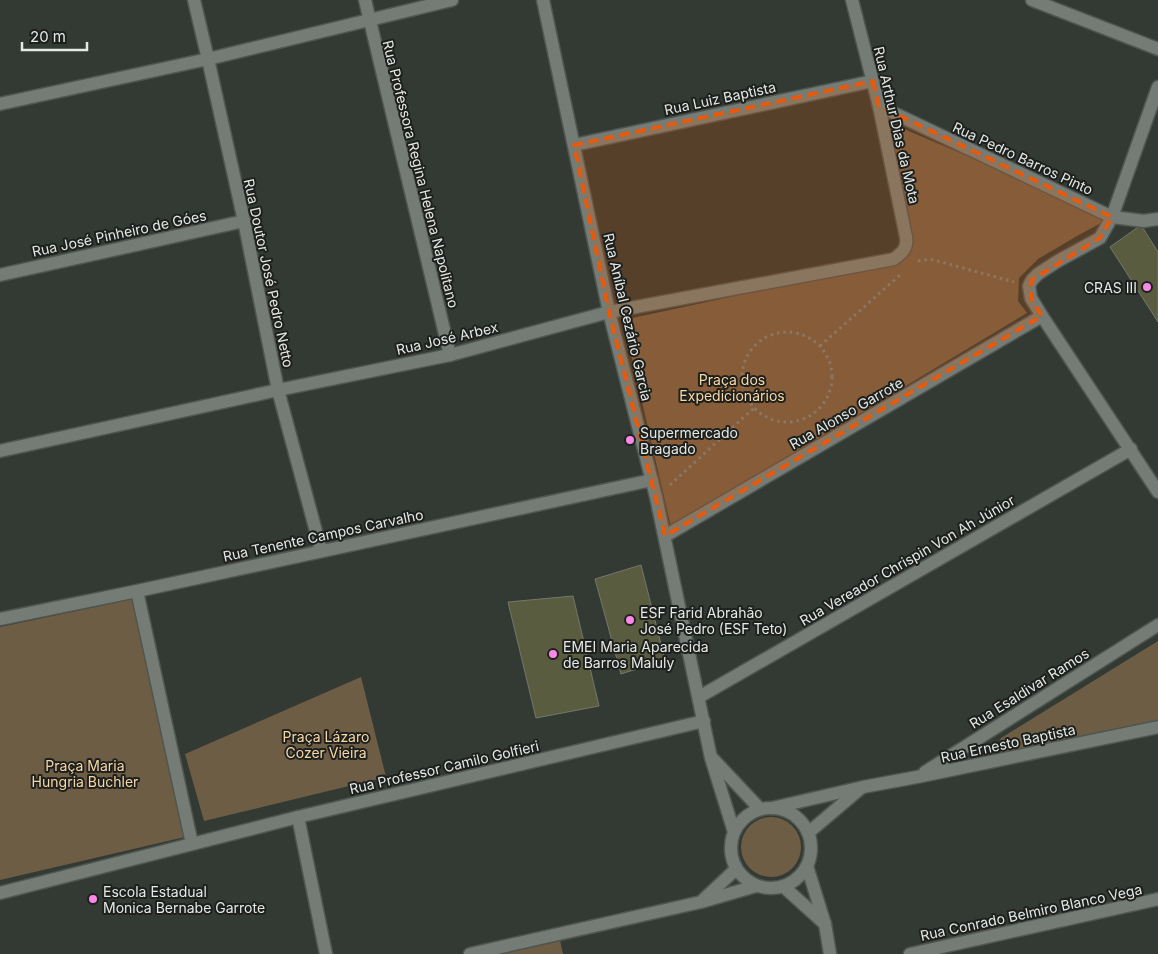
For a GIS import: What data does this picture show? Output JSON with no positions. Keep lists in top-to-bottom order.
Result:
{
  "streets": {
    "street": [
      "Rua Luiz Baptista",
      "Rua Arthur Dias da Mota",
      "Rua Pedro Barros Pinto",
      "Rua Professora Regina Helena Napolitano",
      "Rua José Pinheiro de Góes",
      "Rua Doutor José Pedro Netto",
      "Rua Aníbal Cezário Garcia",
      "Rua José Arbex",
      "Rua Alonso Garrote",
      "Rua Tenente Campos Carvalho",
      "Rua Vereador Chrispin Von Ah Júnior",
      "Rua Esaldivar Ramos",
      "Rua Ernesto Baptista",
      "Rua Professor Camilo Golfieri",
      "Rua Conrado Belmiro Blanco Vega"
    ]
  },
  "crossings": [
    ["Rua Luiz Baptista", "Rua Arthur Dias da Mota"],
    ["Rua Luiz Baptista", "Rua Aníbal Cezário Garcia"],
    ["Rua Arthur Dias da Mota", "Rua Pedro Barros Pinto"],
    ["Rua Arthur Dias da Mota", "Rua José Arbex"],
    ["Rua Professora Regina Helena Napolitano", "Rua José Arbex"],
    ["Rua José Pinheiro de Góes", "Rua Doutor José Pedro Netto"],
    ["Rua Doutor José Pedro Netto", "Rua José Arbex"],
    ["Rua Doutor José Pedro Netto", "Rua Tenente Campos Carvalho"],
    ["Rua Aníbal Cezário Garcia", "Rua José Arbex"],
    ["Rua Aníbal Cezário Garcia", "Rua Alonso Garrote"],
    ["Rua Aníbal Cezário Garcia", "Rua Tenente Campos Carvalho"],
    ["Rua Aníbal Cezário Garcia", "Rua Vereador Chrispin Von Ah Júnior"],
    ["Rua Aníbal Cezário Garcia", "Rua Ernesto Baptista"],
    ["Rua Aníbal Cezário Garcia", "Rua Professor Camilo Golfieri"],
    ["Rua Esaldivar Ramos", "Rua Ernesto Baptista"]
  ],
  "parks": ["Praça dos Expedicionários", "Praça Lázaro Cozer Vieira", "Praça Maria Hungria Buchler"],
  "places": [
    "CRAS III",
    "Supermercado Bragado",
    "ESF Farid Abrahão José Pedro (ESF Teto)",
    "EMEI Maria Aparecida de Barros Maluly",
    "Escola Estadual Monica Bernabe Garrote"
  ],
  "scale_bar": "20 m"
}
